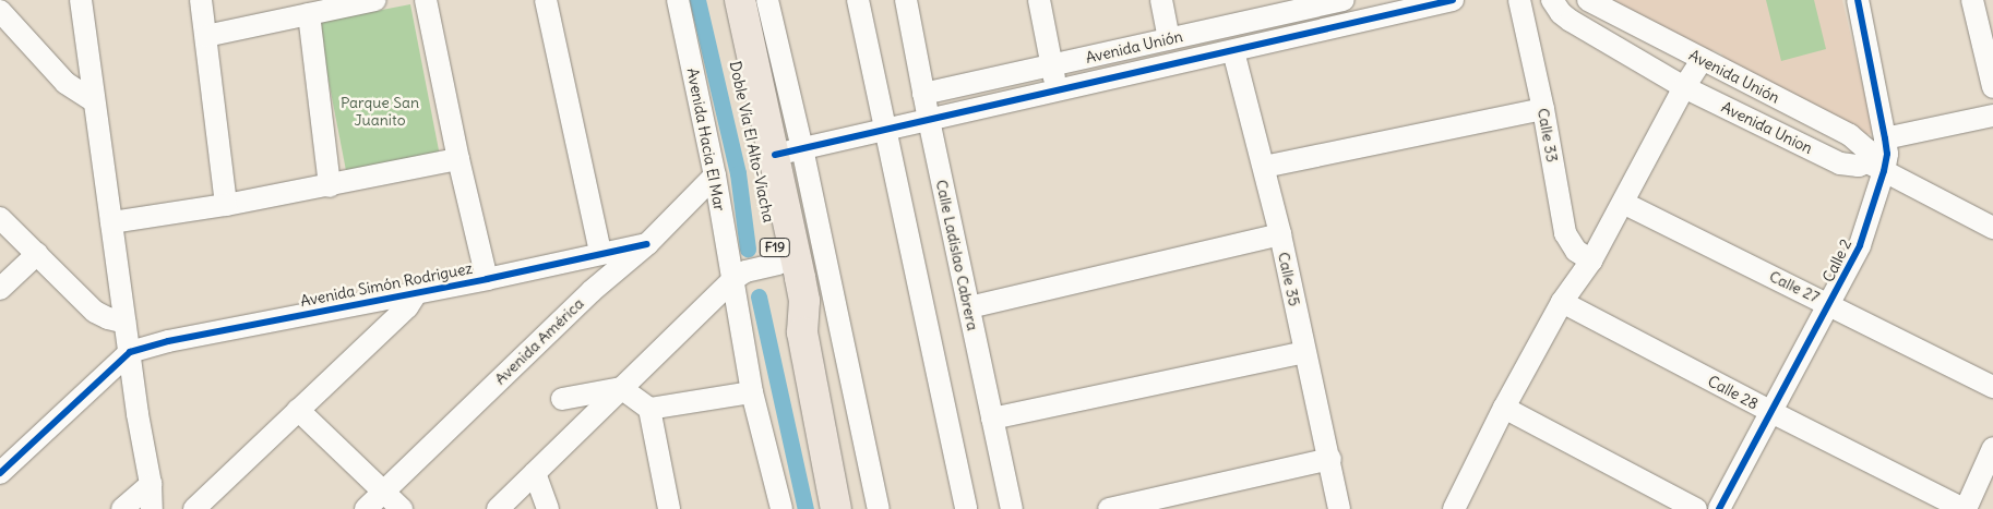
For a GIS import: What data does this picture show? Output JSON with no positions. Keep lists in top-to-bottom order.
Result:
{
  "streets": {
    "highway": ["Doble Vía El Alto-Viacha", "F19"],
    "street": [
      "Avenida Unión",
      "Avenida Union",
      "Calle 33",
      "Avenida Hacia El Mar",
      "Calle Ladislao Cabrera",
      "Calle 2",
      "Calle 35",
      "Avenida Simón Rodriguez",
      "Calle 27",
      "Avenida América",
      "Calle 28"
    ]
  },
  "crossings": [
    ["Avenida Unión", "Avenida Union"],
    ["Avenida Unión", "Calle Ladislao Cabrera"],
    ["Avenida Unión", "Calle 2"],
    ["Avenida Union", "Calle 2"],
    ["Avenida Hacia El Mar", "Doble Vía El Alto-Viacha"],
    ["Avenida Hacia El Mar", "Avenida América"],
    ["Doble Vía El Alto-Viacha", "F19"],
    ["Calle 2", "Calle 27"],
    ["Calle 2", "Calle 28"],
    ["Avenida Simón Rodriguez", "Avenida América"]
  ],
  "parks": ["Parque San Juanito"]
}
